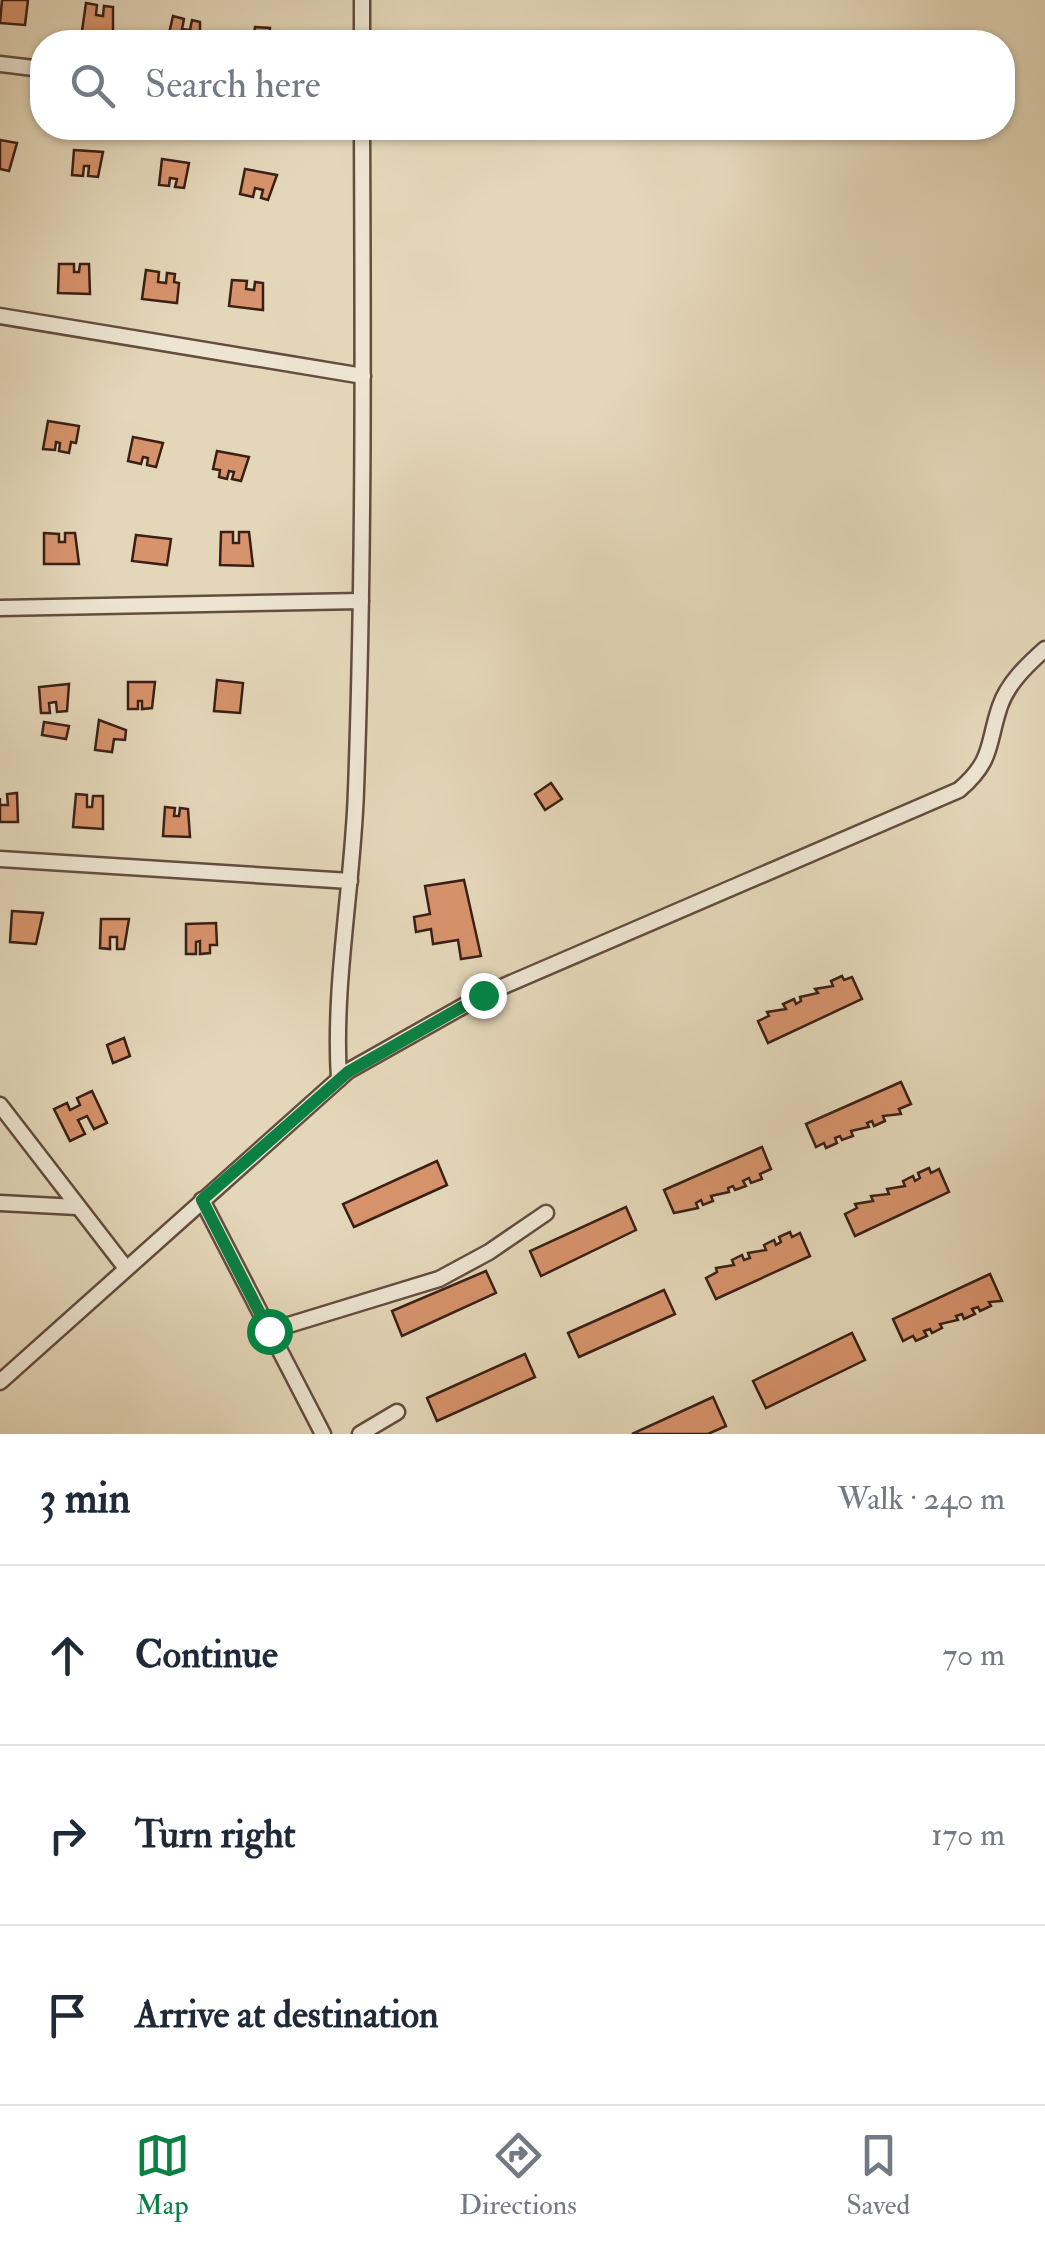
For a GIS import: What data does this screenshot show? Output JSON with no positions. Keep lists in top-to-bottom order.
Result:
{
  "page": {
    "search": "Search here",
    "heading": ["3 min", "Walk · 240 m"],
    "list": [
      ["Continue", "70 m"],
      ["Turn right", "170 m"],
      "Arrive at destination"
    ],
    "nav": ["Map", "Directions", "Saved"]
  }
}
